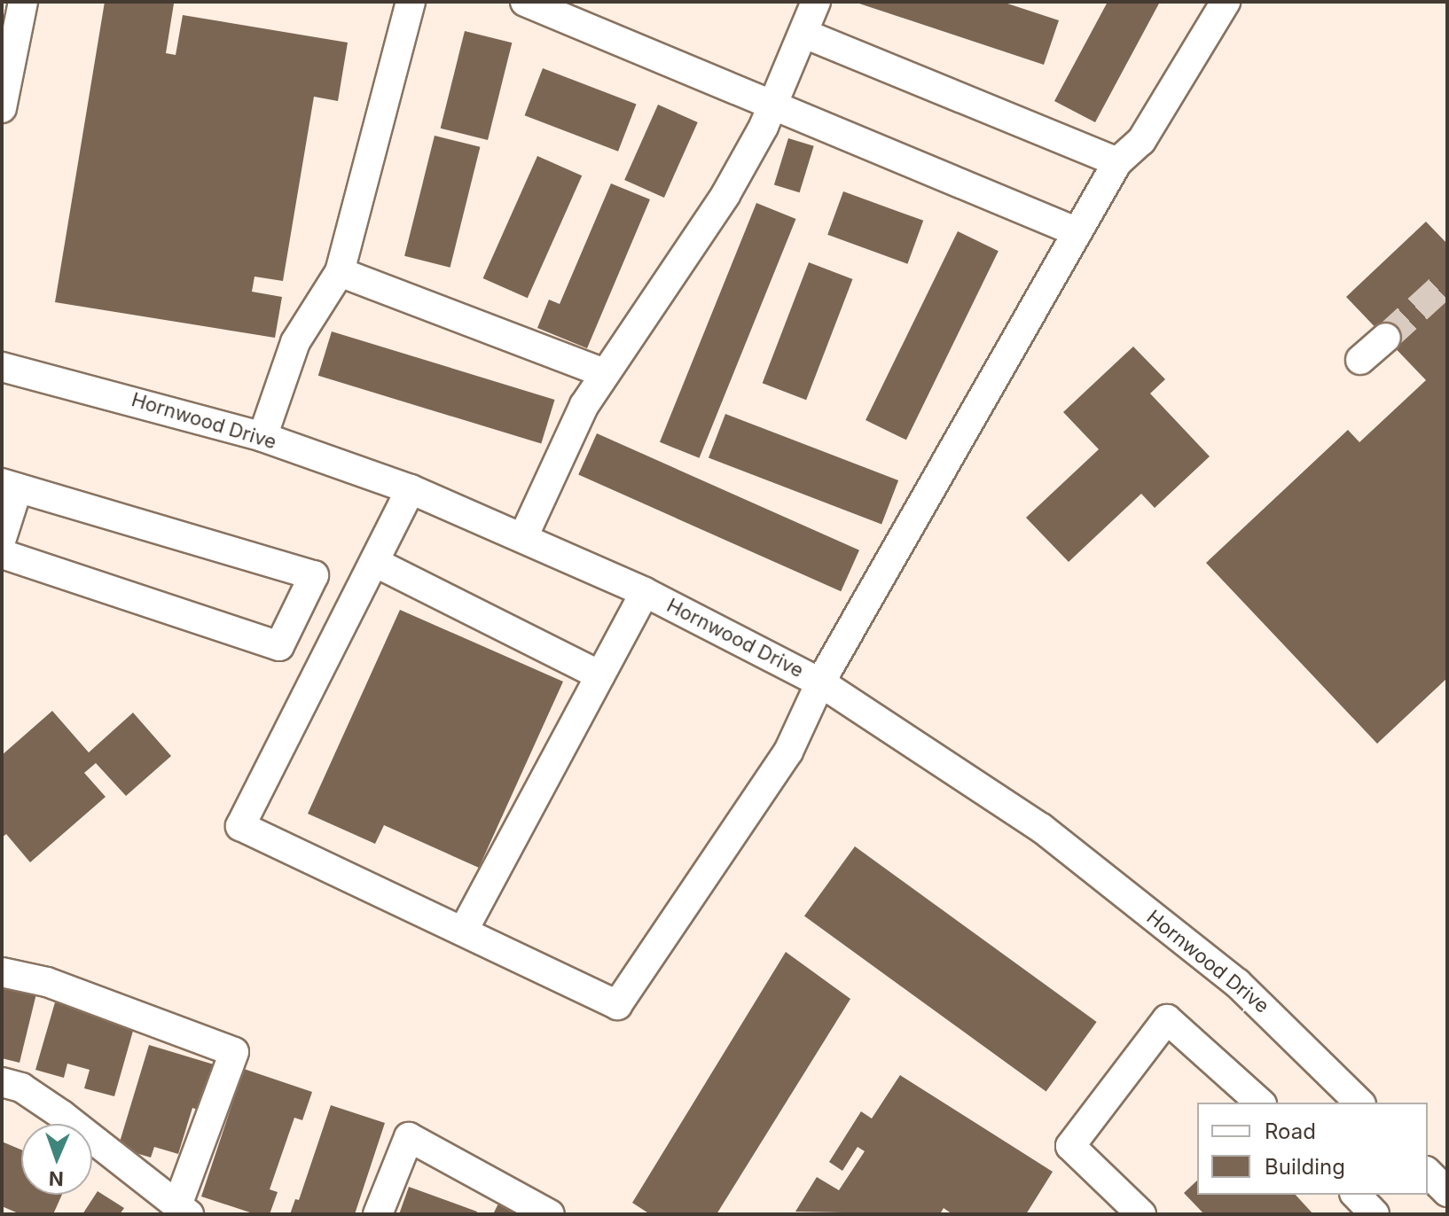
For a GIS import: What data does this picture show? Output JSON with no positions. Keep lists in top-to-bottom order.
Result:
{
  "streets": {
    "street": ["Hornwood Drive"]
  },
  "legend": ["Road", "Building"],
  "north": "bottom"
}
